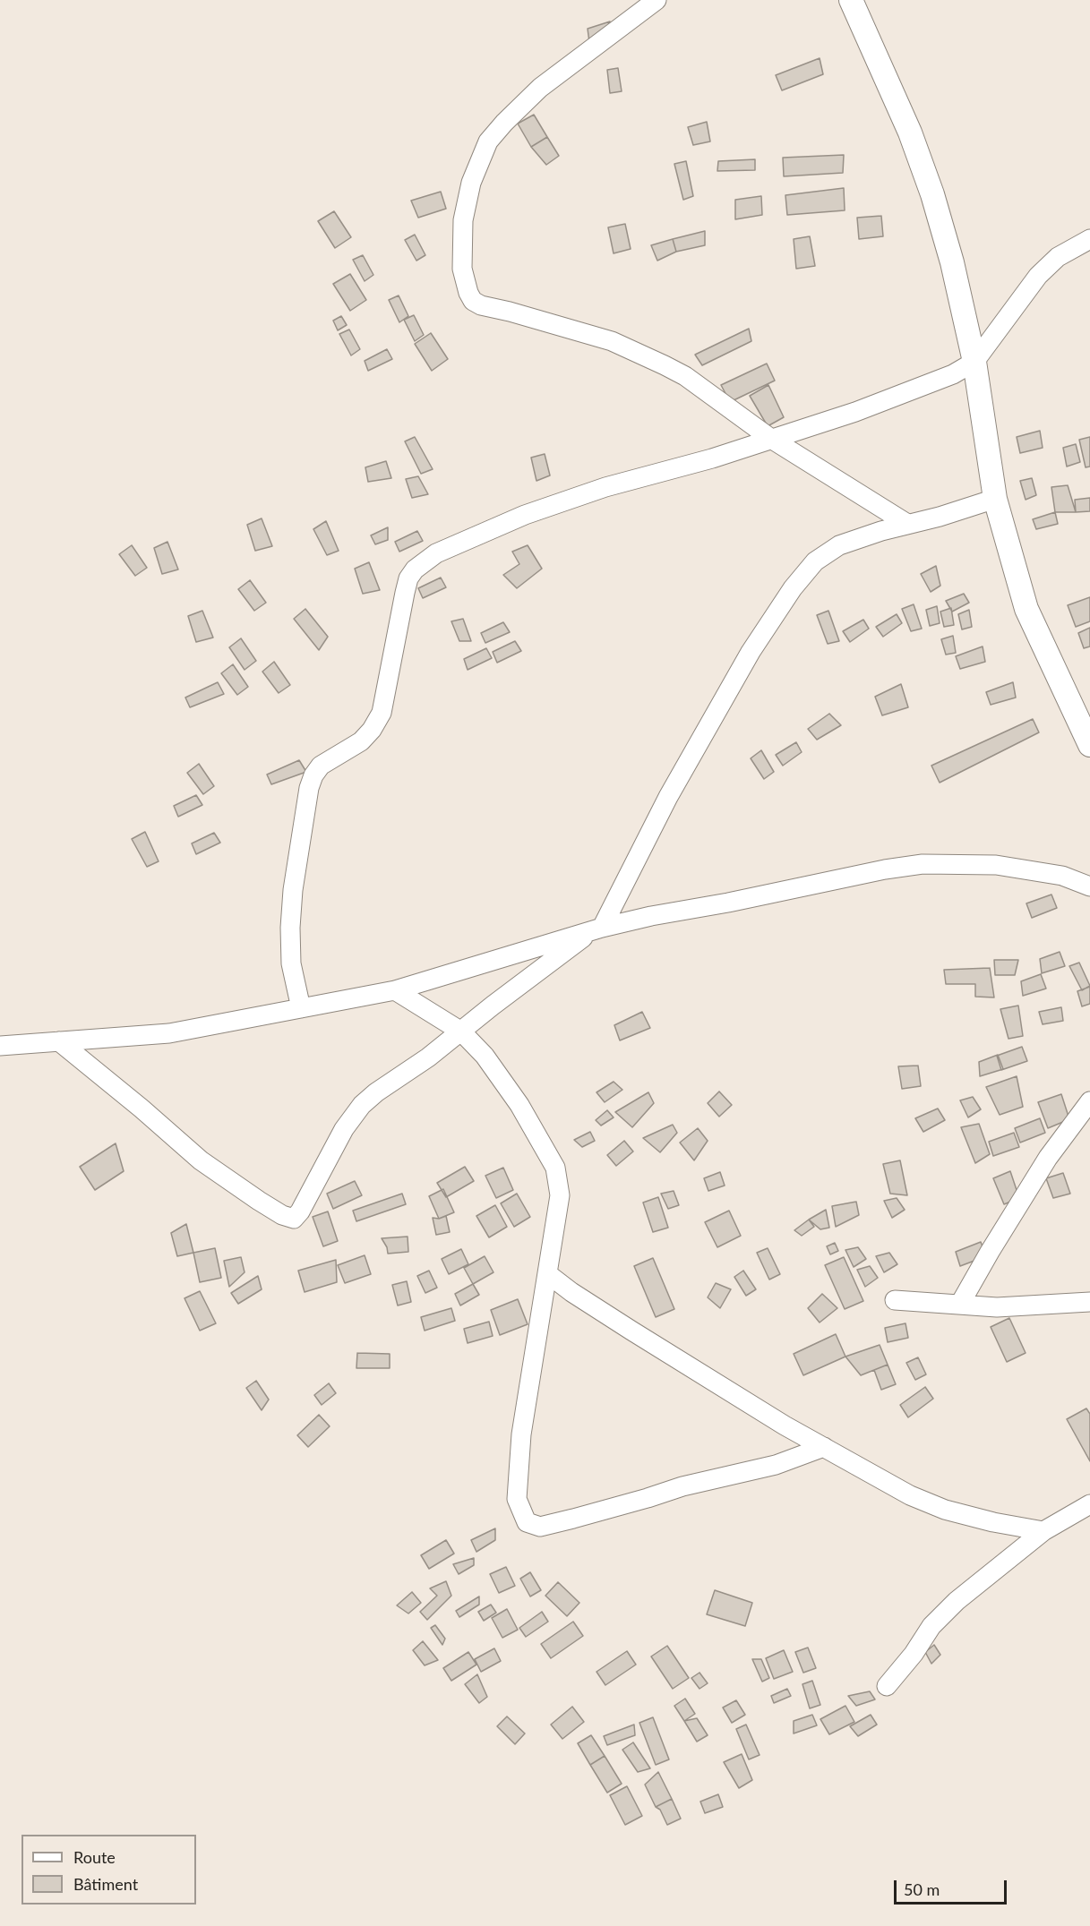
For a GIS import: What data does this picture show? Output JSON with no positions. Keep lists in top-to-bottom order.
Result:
{
  "legend": ["Route", "Bâtiment"],
  "scale_bar": "50 m"
}
